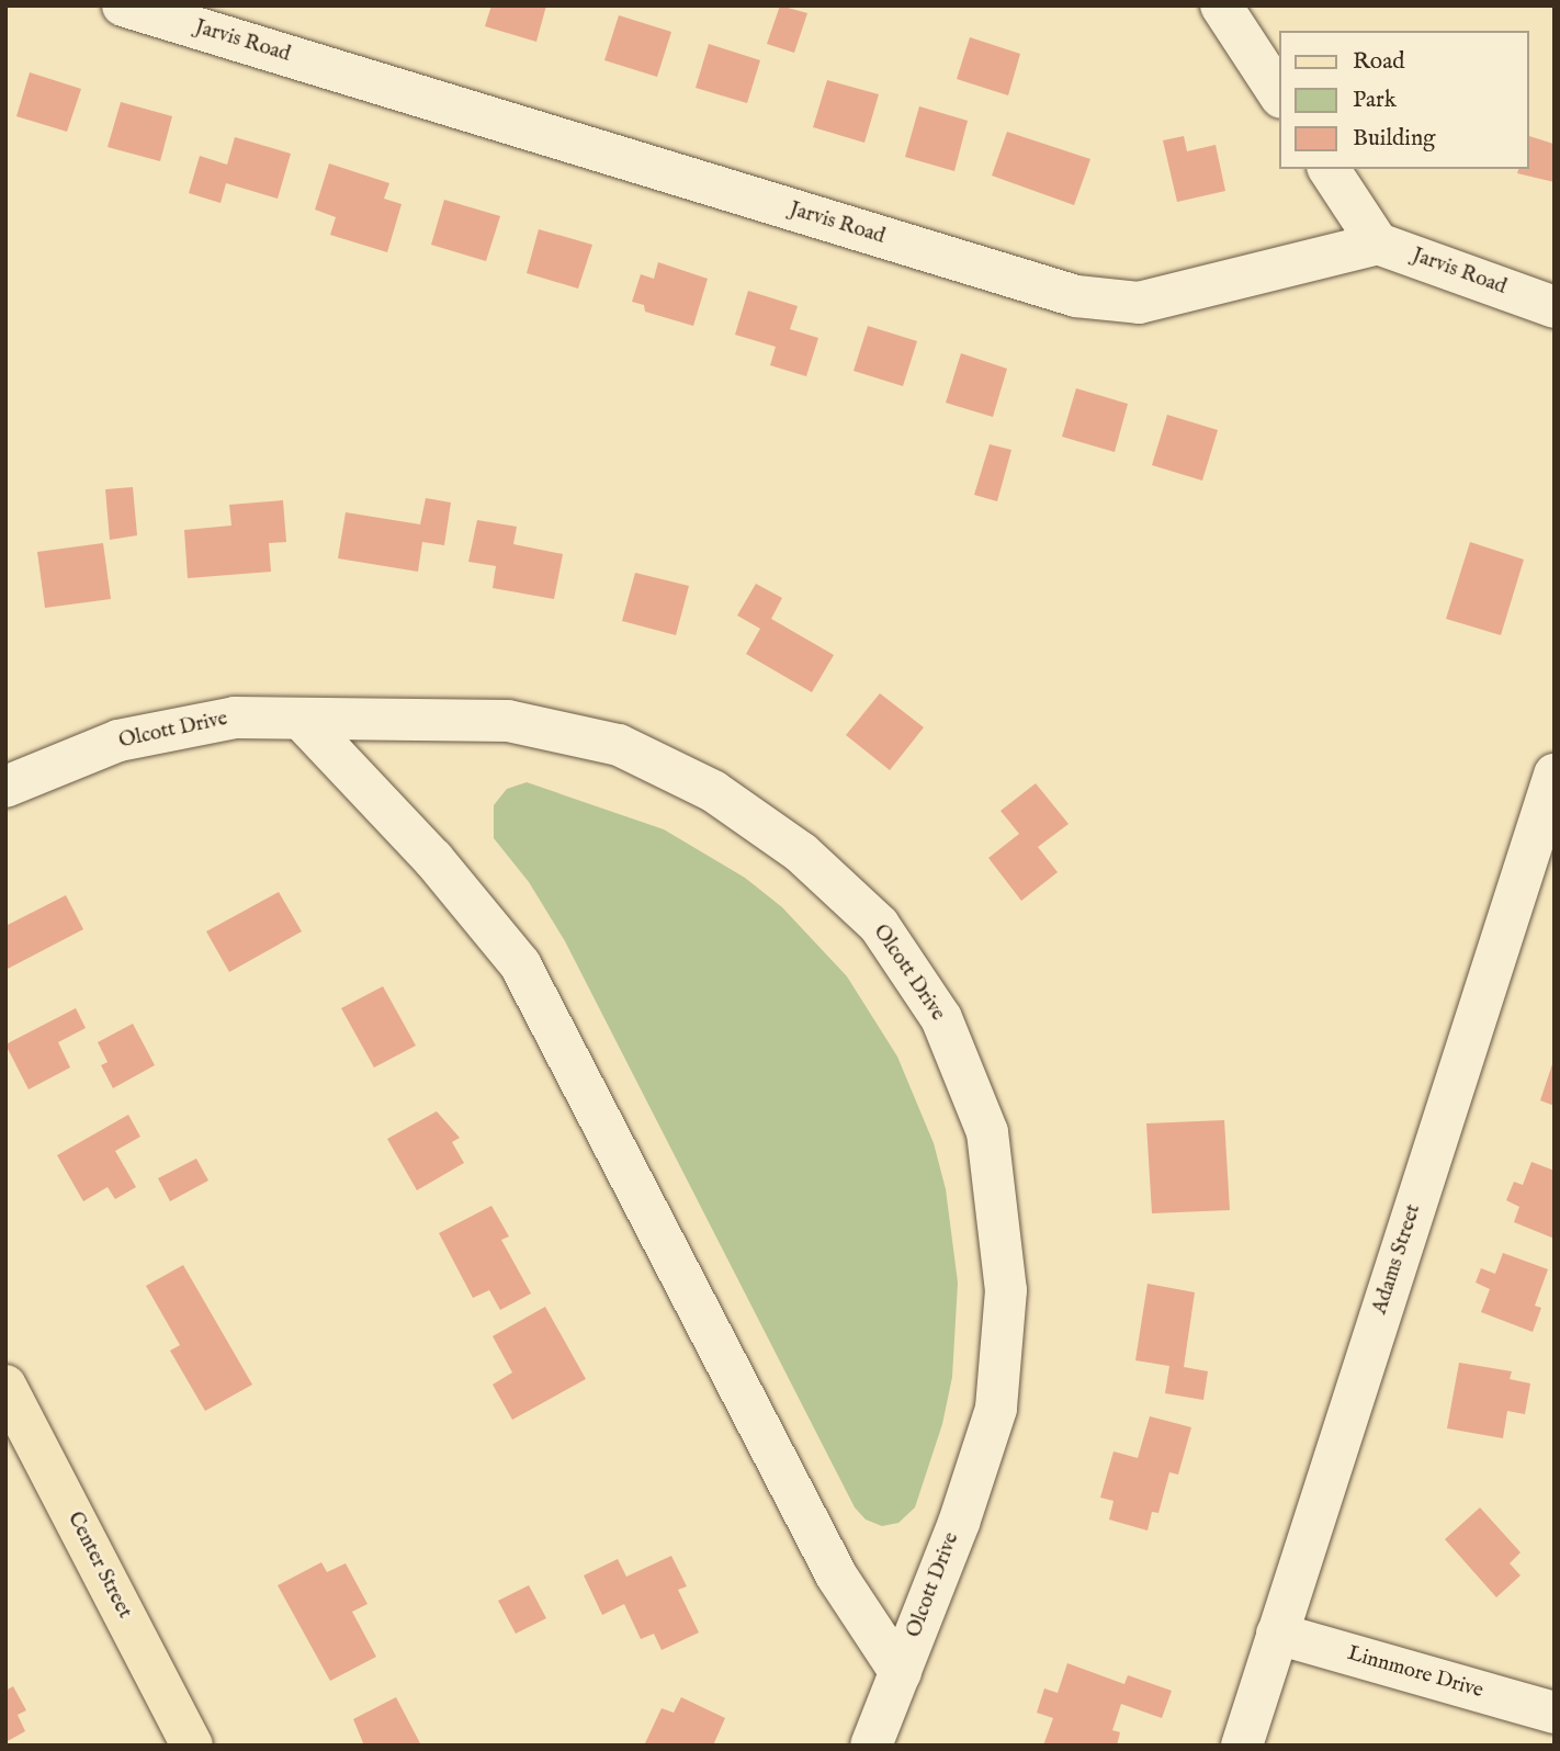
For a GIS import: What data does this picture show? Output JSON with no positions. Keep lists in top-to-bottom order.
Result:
{
  "streets": {
    "main road": ["Center Street"],
    "street": [
      "Jarvis Road",
      "Olcott Drive",
      "Adams Street",
      "Linnmore Drive"
    ]
  },
  "crossings": [
    ["Adams Street", "Linnmore Drive"]
  ],
  "legend": ["Road", "Park", "Building"]
}
